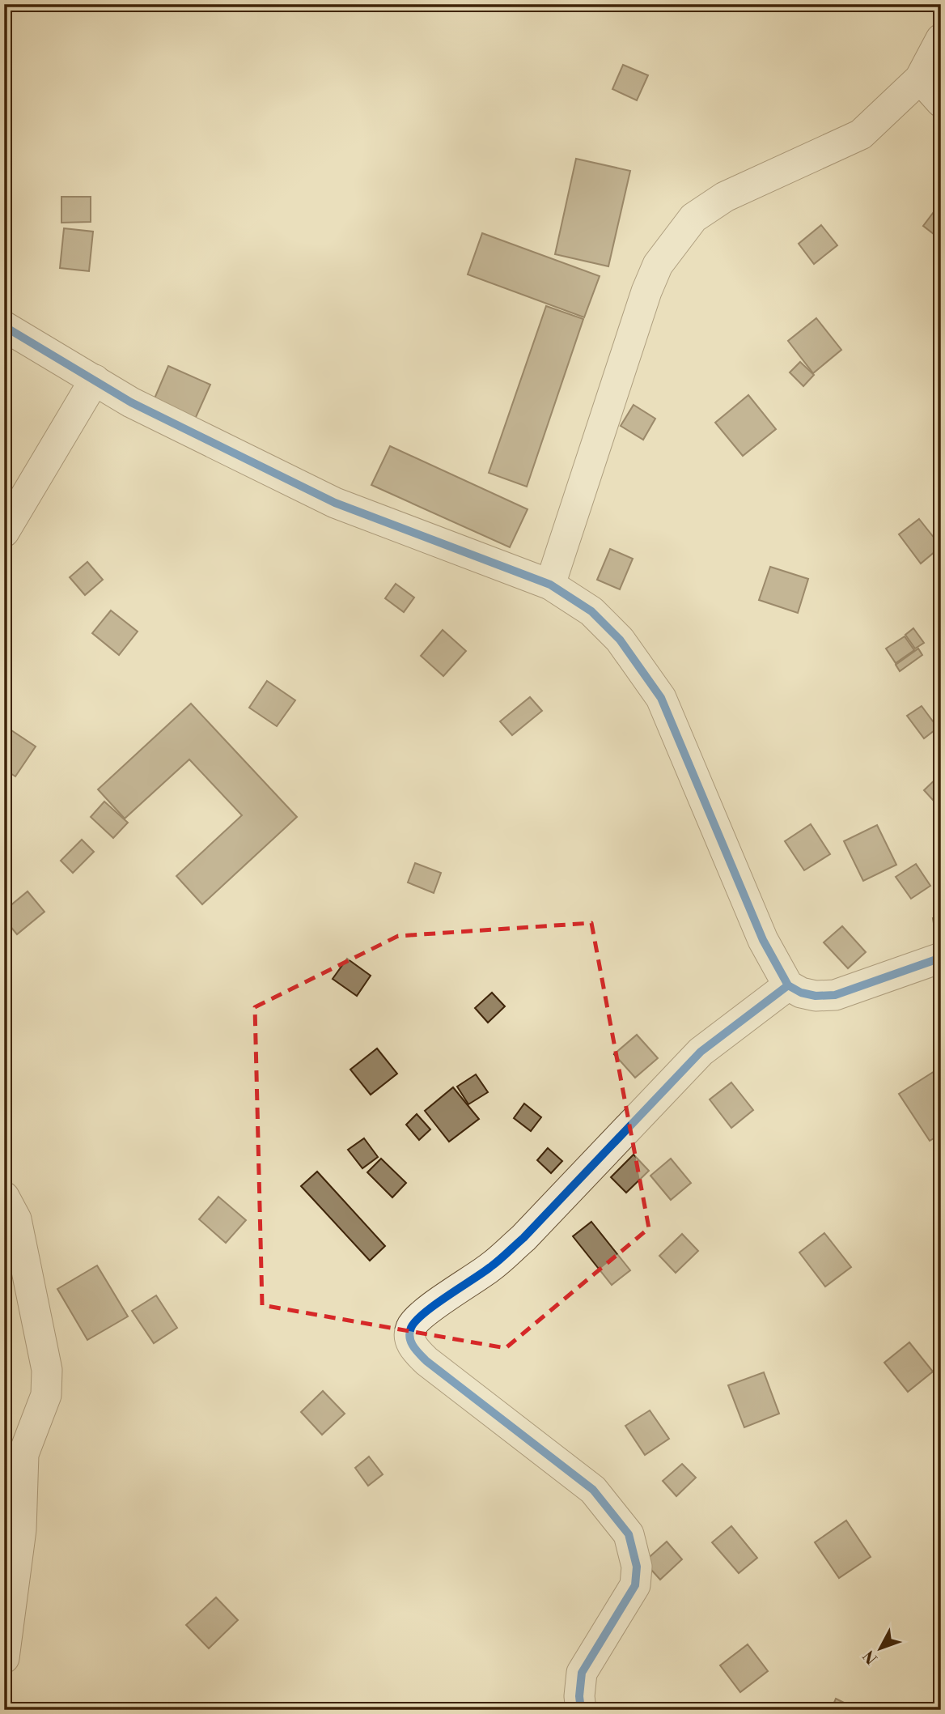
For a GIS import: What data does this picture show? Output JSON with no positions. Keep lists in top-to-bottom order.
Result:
{
  "north": "bottom left"
}
